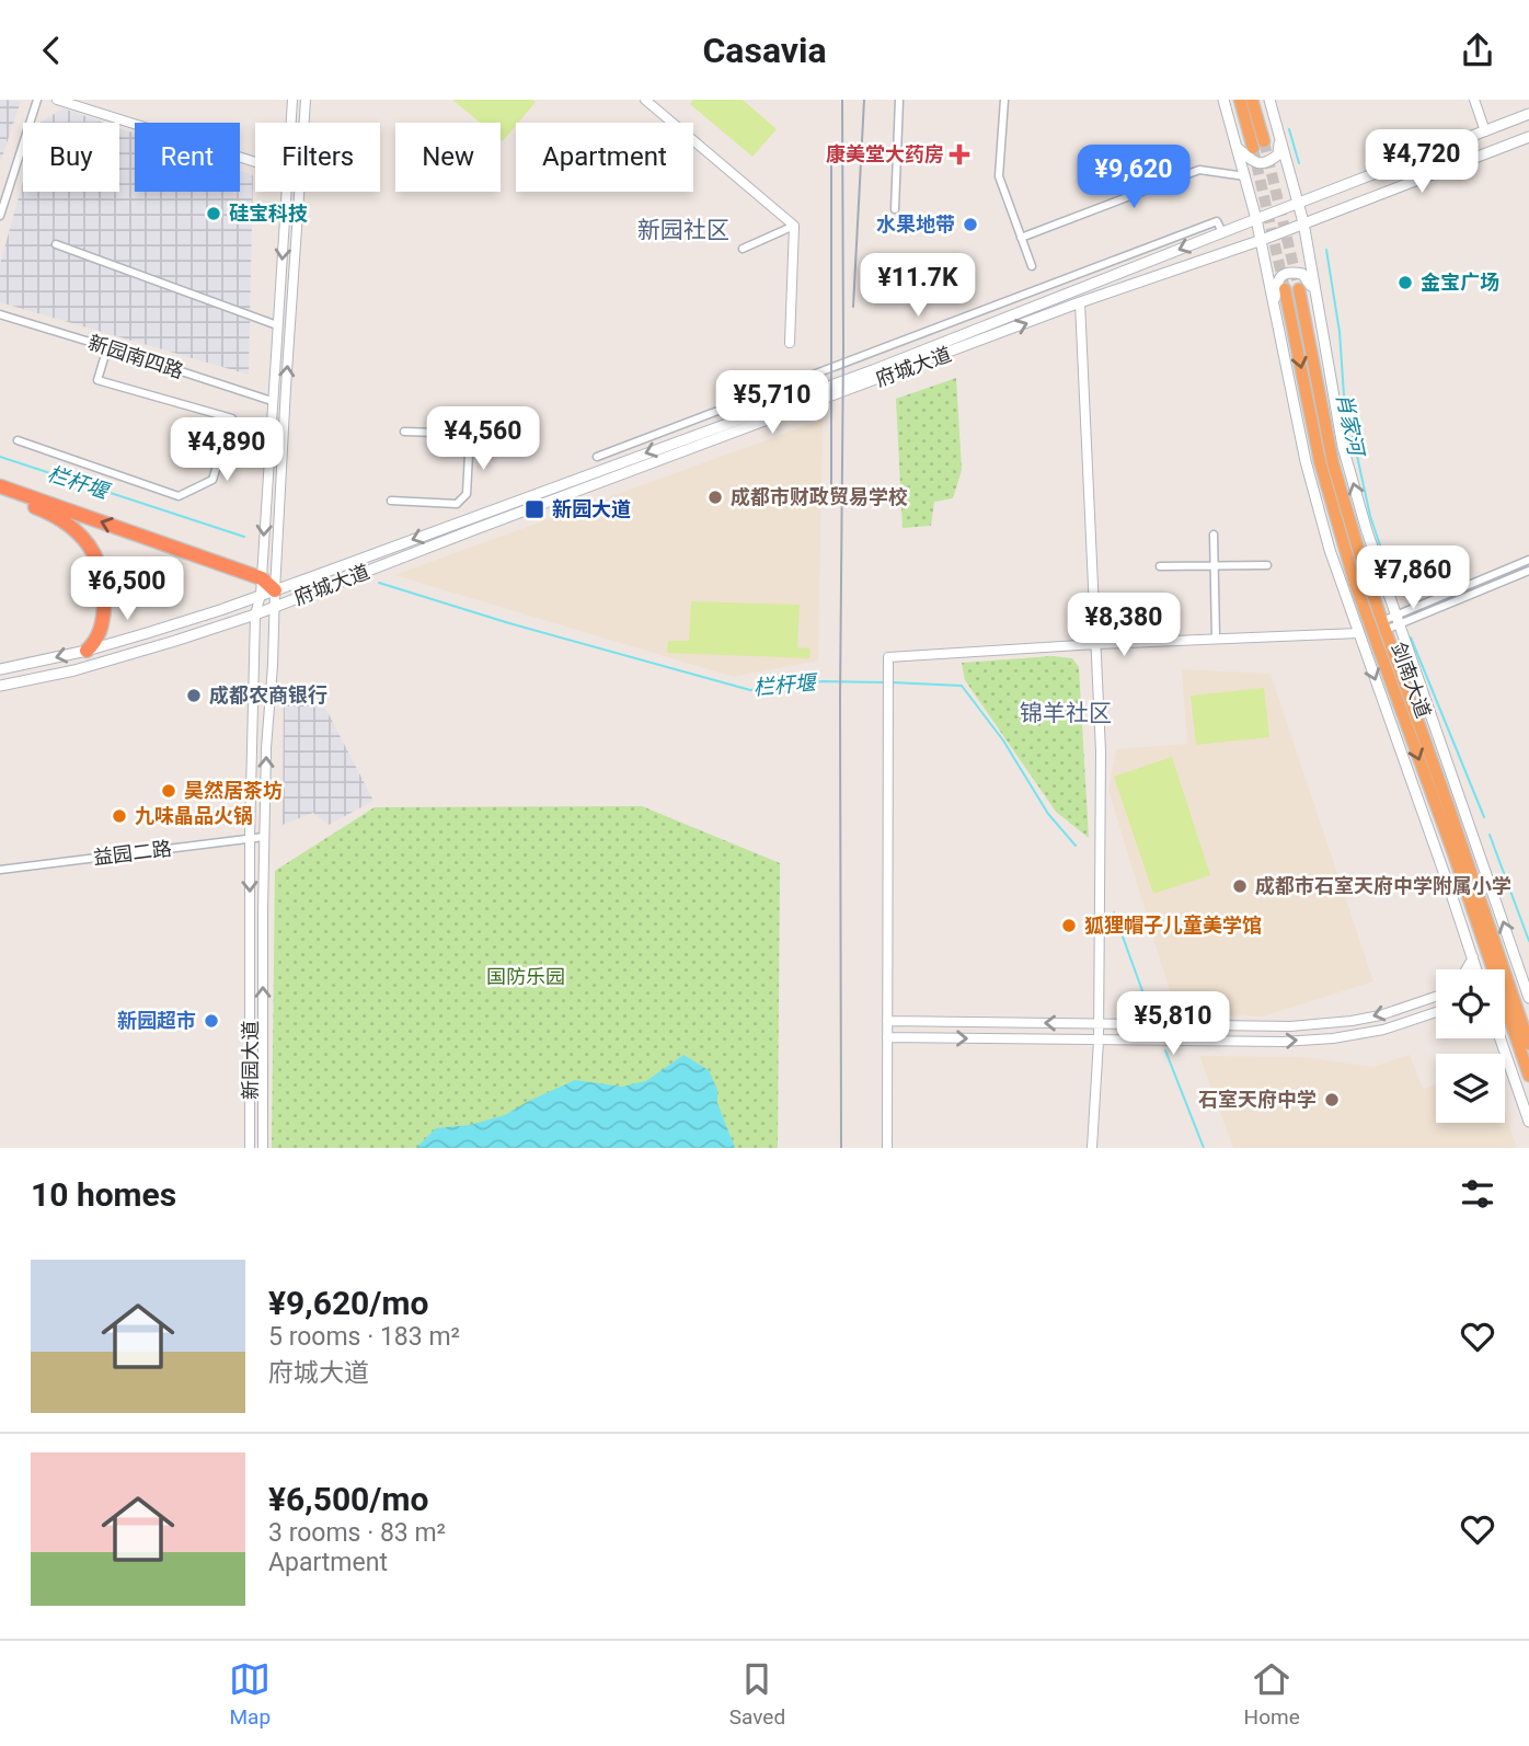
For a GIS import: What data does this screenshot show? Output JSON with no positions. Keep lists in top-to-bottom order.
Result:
{
  "streets": {
    "highway": ["剑南大道"],
    "main road": ["府城大道"],
    "street": ["新园南四路", "益园二路", "新园大道"]
  },
  "crossings": [
    ["府城大道", "新园大道"],
    ["益园二路", "新园大道"]
  ],
  "districts": ["新园社区", "锦羊社区"],
  "water": ["肖家河", "栏杆堰"],
  "parks": ["国防乐园"],
  "places": {
    "health": ["康美堂大药房"],
    "other": [
      "硅宝科技",
      "水果地带",
      "金宝广场",
      "成都市财政贸易学校",
      "成都农商银行",
      "昊然居茶坊",
      "九味晶品火锅",
      "成都市石室天府中学附属小学",
      "狐狸帽子儿童美学馆",
      "新园超市",
      "石室天府中学"
    ],
    "transit": ["新园大道"]
  },
  "page": {
    "header": "Casavia",
    "chip": [
      "Buy",
      "Rent",
      "Filters",
      "New",
      "Apartment"
    ],
    "price": [
      "¥4,720",
      "¥9,620",
      "¥11.7K",
      "¥5,710",
      "¥4,560",
      "¥4,890",
      "¥7,860",
      "¥6,500",
      "¥8,380",
      "¥5,810"
    ],
    "heading": "10 homes",
    "list": [
      {
        "name": "¥9,620/mo",
        "note": "5 rooms · 183 m² · 府城大道"
      },
      {
        "name": "¥6,500/mo",
        "note": "3 rooms · 83 m² · Apartment"
      }
    ],
    "tabs": ["Map", "Saved", "Home"]
  }
}
